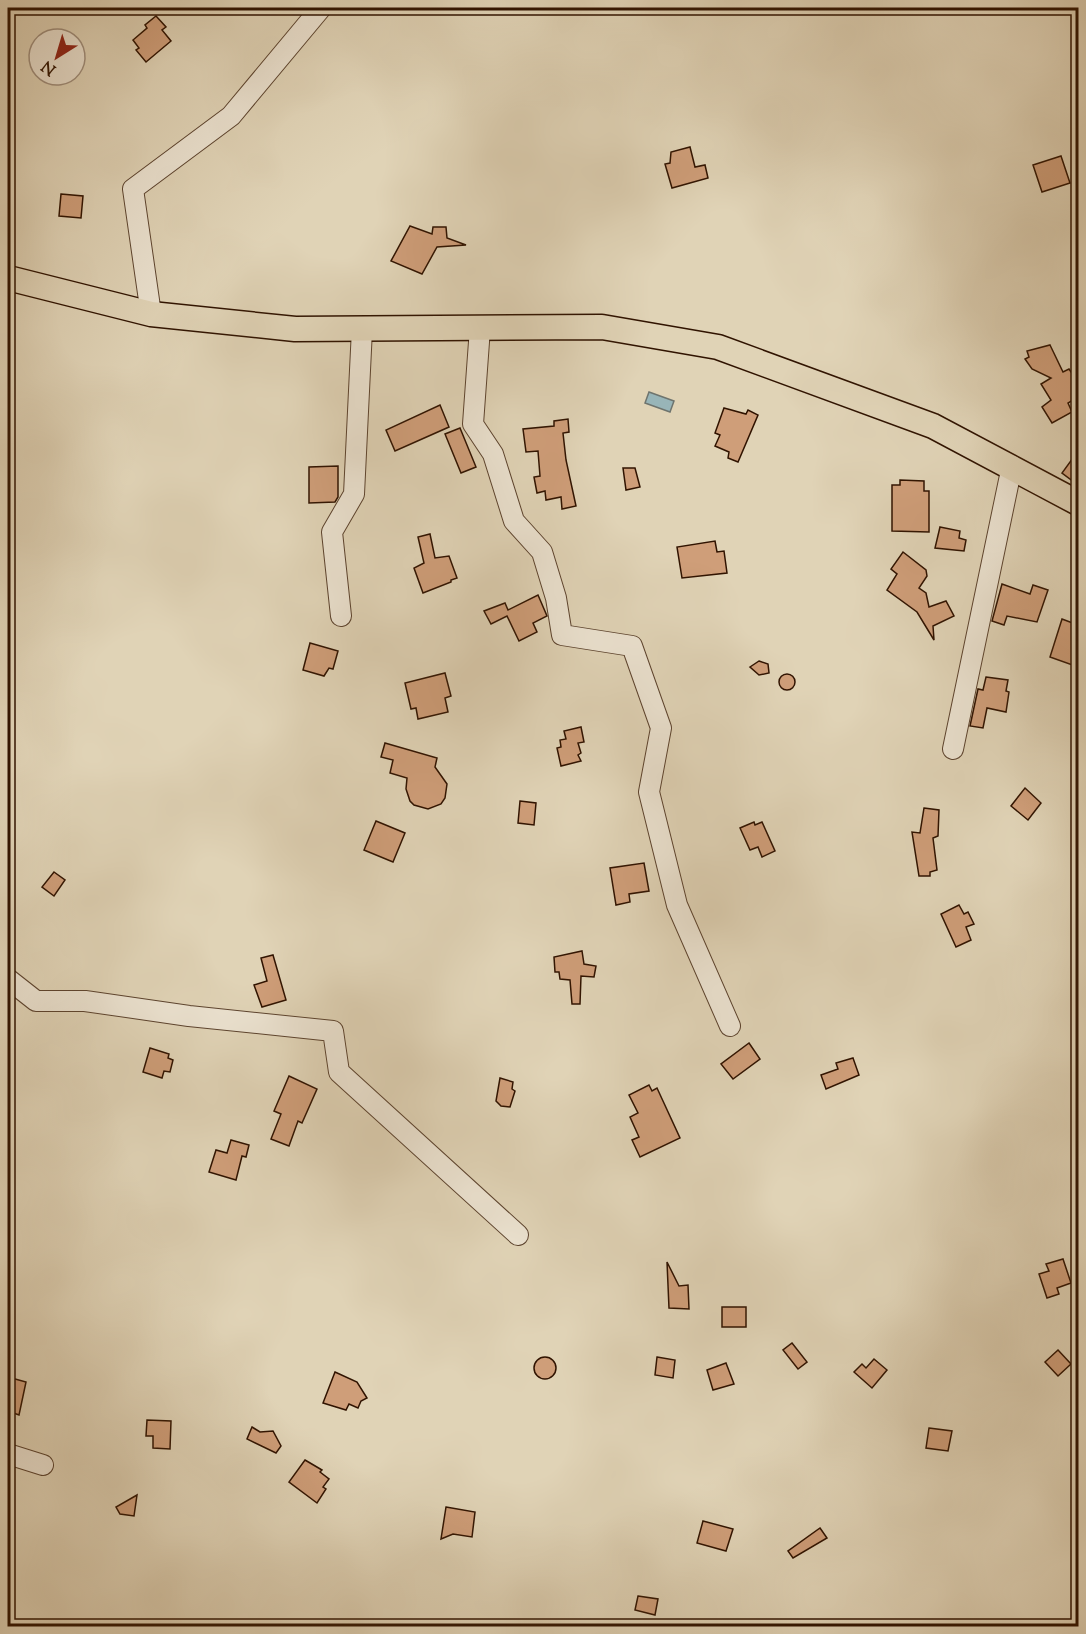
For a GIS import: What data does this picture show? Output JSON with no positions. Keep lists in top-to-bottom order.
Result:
{
  "north": "bottom left"
}
